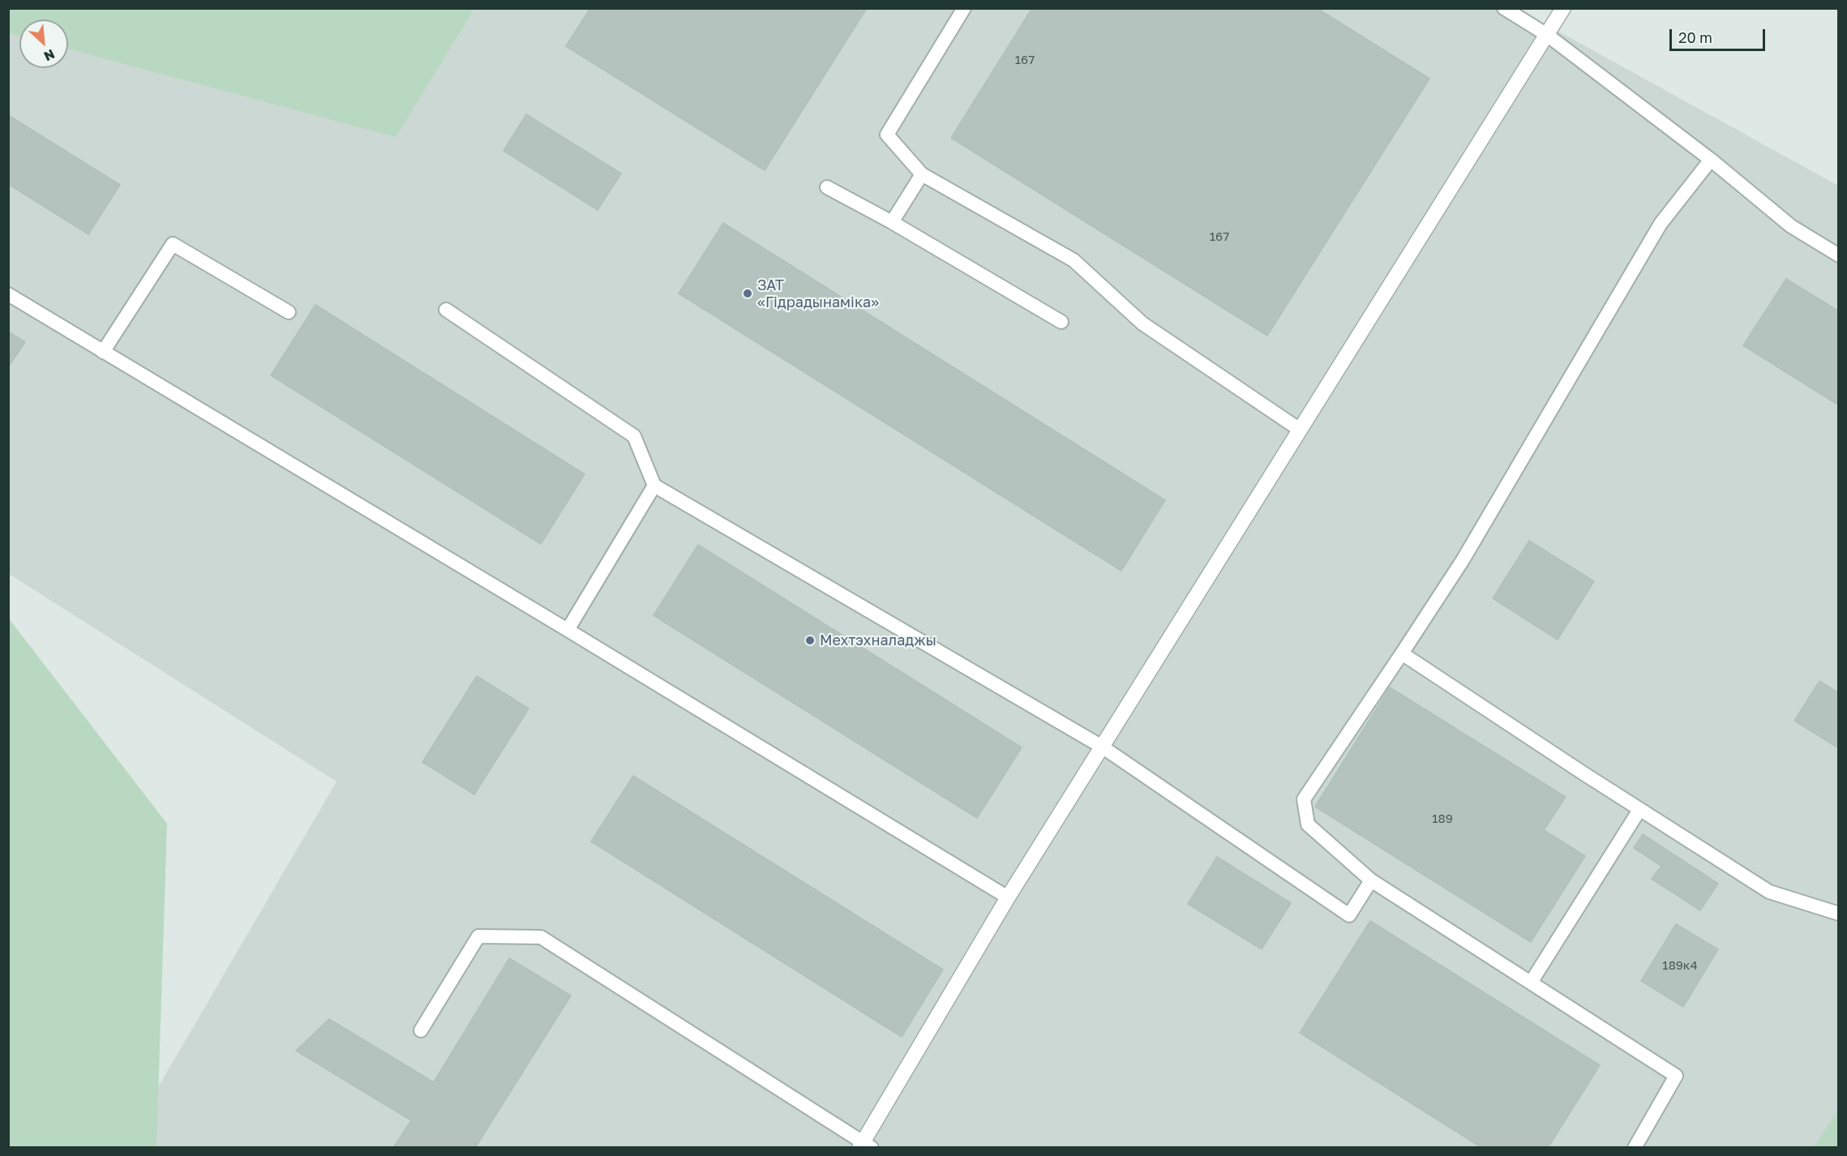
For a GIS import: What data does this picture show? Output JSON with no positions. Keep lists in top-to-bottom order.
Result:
{
  "places": ["ЗАТ «Гідрадынаміка»", "Мехтэхналаджы"],
  "house_numbers": [
    "167",
    "167",
    "189",
    "189к4"
  ],
  "scale_bar": "20 m",
  "north": "bottom right"
}
